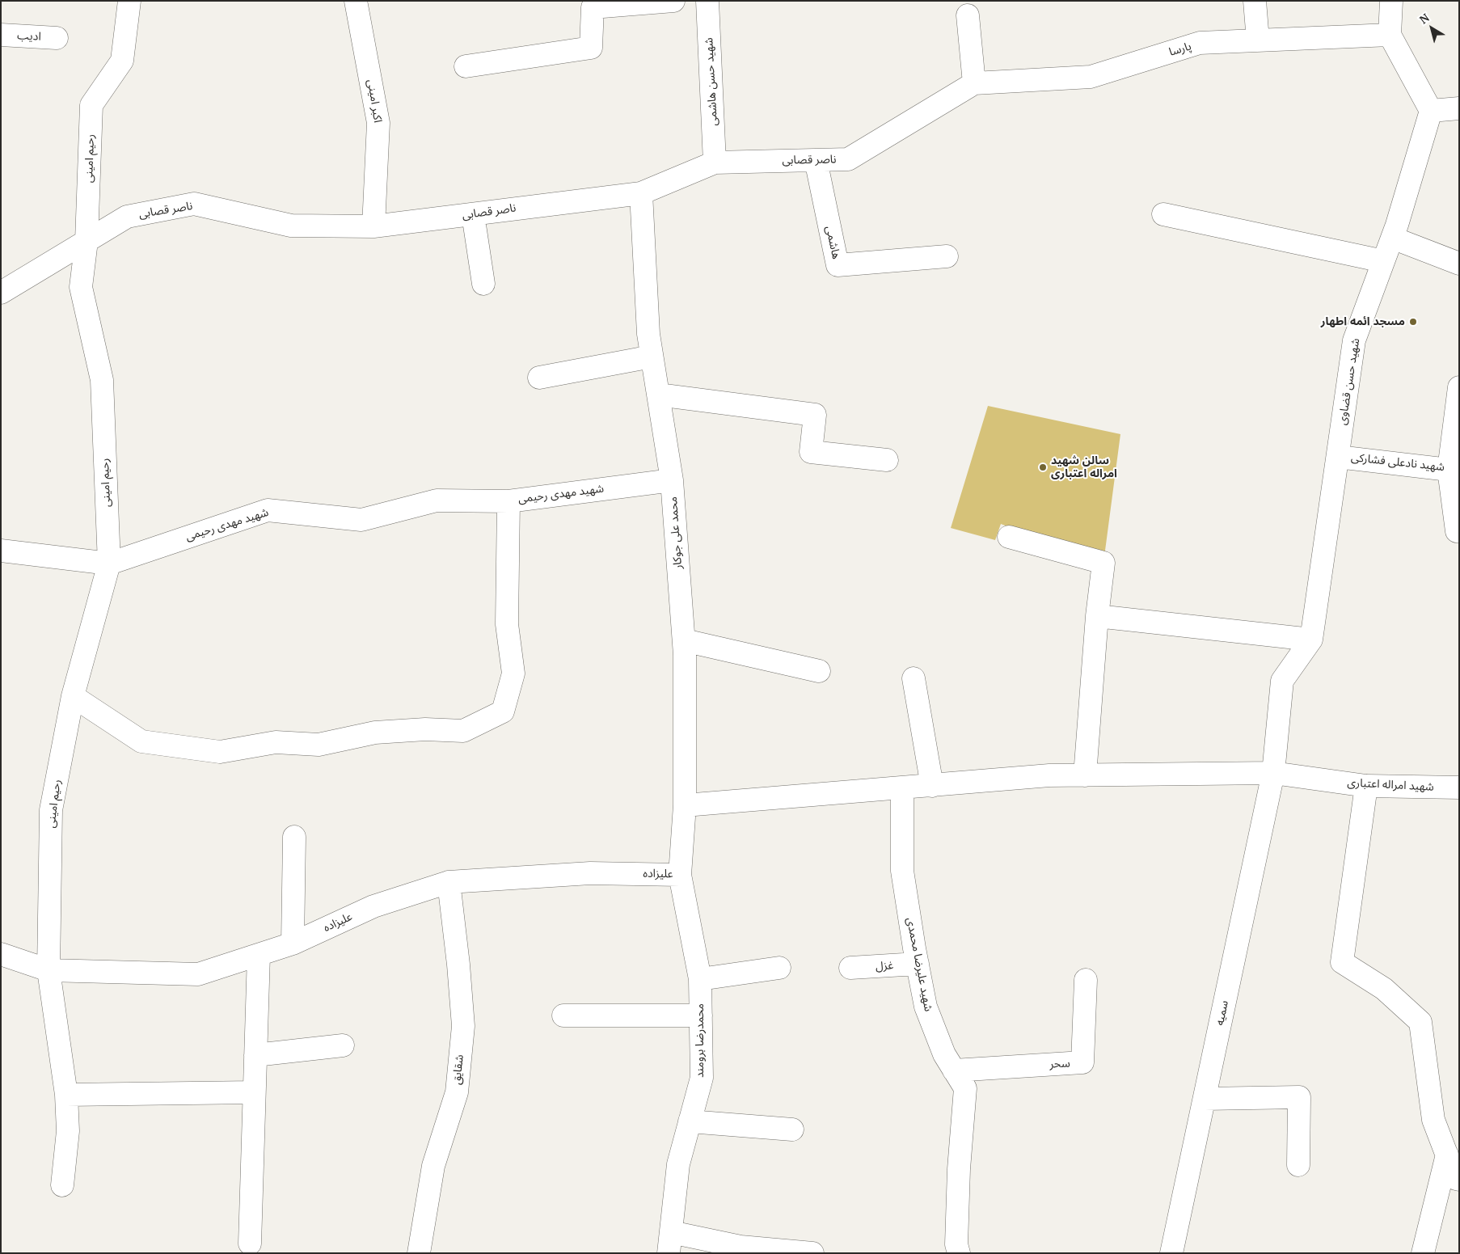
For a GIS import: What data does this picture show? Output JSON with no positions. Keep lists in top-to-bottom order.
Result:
{
  "streets": {
    "street": [
      "ادیب",
      "پارسا",
      "شهید حسن هاشمی",
      "اکبر امینی",
      "رحیم امینی",
      "ناصر قصابی",
      "هاشمی",
      "شهید حسن قضاوی",
      "شهید نادعلی فشارکی",
      "شهید مهدی رحیمی",
      "محمد علی جوکار",
      "شهید امراله اعتباری",
      "علیزاده",
      "شهید علیرضا محمدی",
      "غزل",
      "سمیه",
      "محمدرضا برومند",
      "سحر",
      "شقایق"
    ]
  },
  "crossings": [
    ["پارسا", "ناصر قصابی"],
    ["شهید حسن هاشمی", "ناصر قصابی"],
    ["اکبر امینی", "ناصر قصابی"],
    ["رحیم امینی", "ناصر قصابی"],
    ["رحیم امینی", "شهید مهدی رحیمی"],
    ["رحیم امینی", "علیزاده"],
    ["ناصر قصابی", "هاشمی"],
    ["ناصر قصابی", "محمد علی جوکار"],
    ["شهید حسن قضاوی", "شهید نادعلی فشارکی"],
    ["شهید حسن قضاوی", "شهید امراله اعتباری"],
    ["شهید حسن قضاوی", "سمیه"],
    ["شهید مهدی رحیمی", "محمد علی جوکار"],
    ["محمد علی جوکار", "شهید امراله اعتباری"],
    ["محمد علی جوکار", "علیزاده"],
    ["محمد علی جوکار", "محمدرضا برومند"],
    ["شهید امراله اعتباری", "شهید علیرضا محمدی"],
    ["شهید امراله اعتباری", "سمیه"],
    ["علیزاده", "محمدرضا برومند"],
    ["علیزاده", "شقایق"],
    ["شهید علیرضا محمدی", "غزل"],
    ["شهید علیرضا محمدی", "سحر"]
  ],
  "places": ["مسجد ائمه اطهار", "سالن شهید امراله اعتباری"],
  "north": "top left"
}
